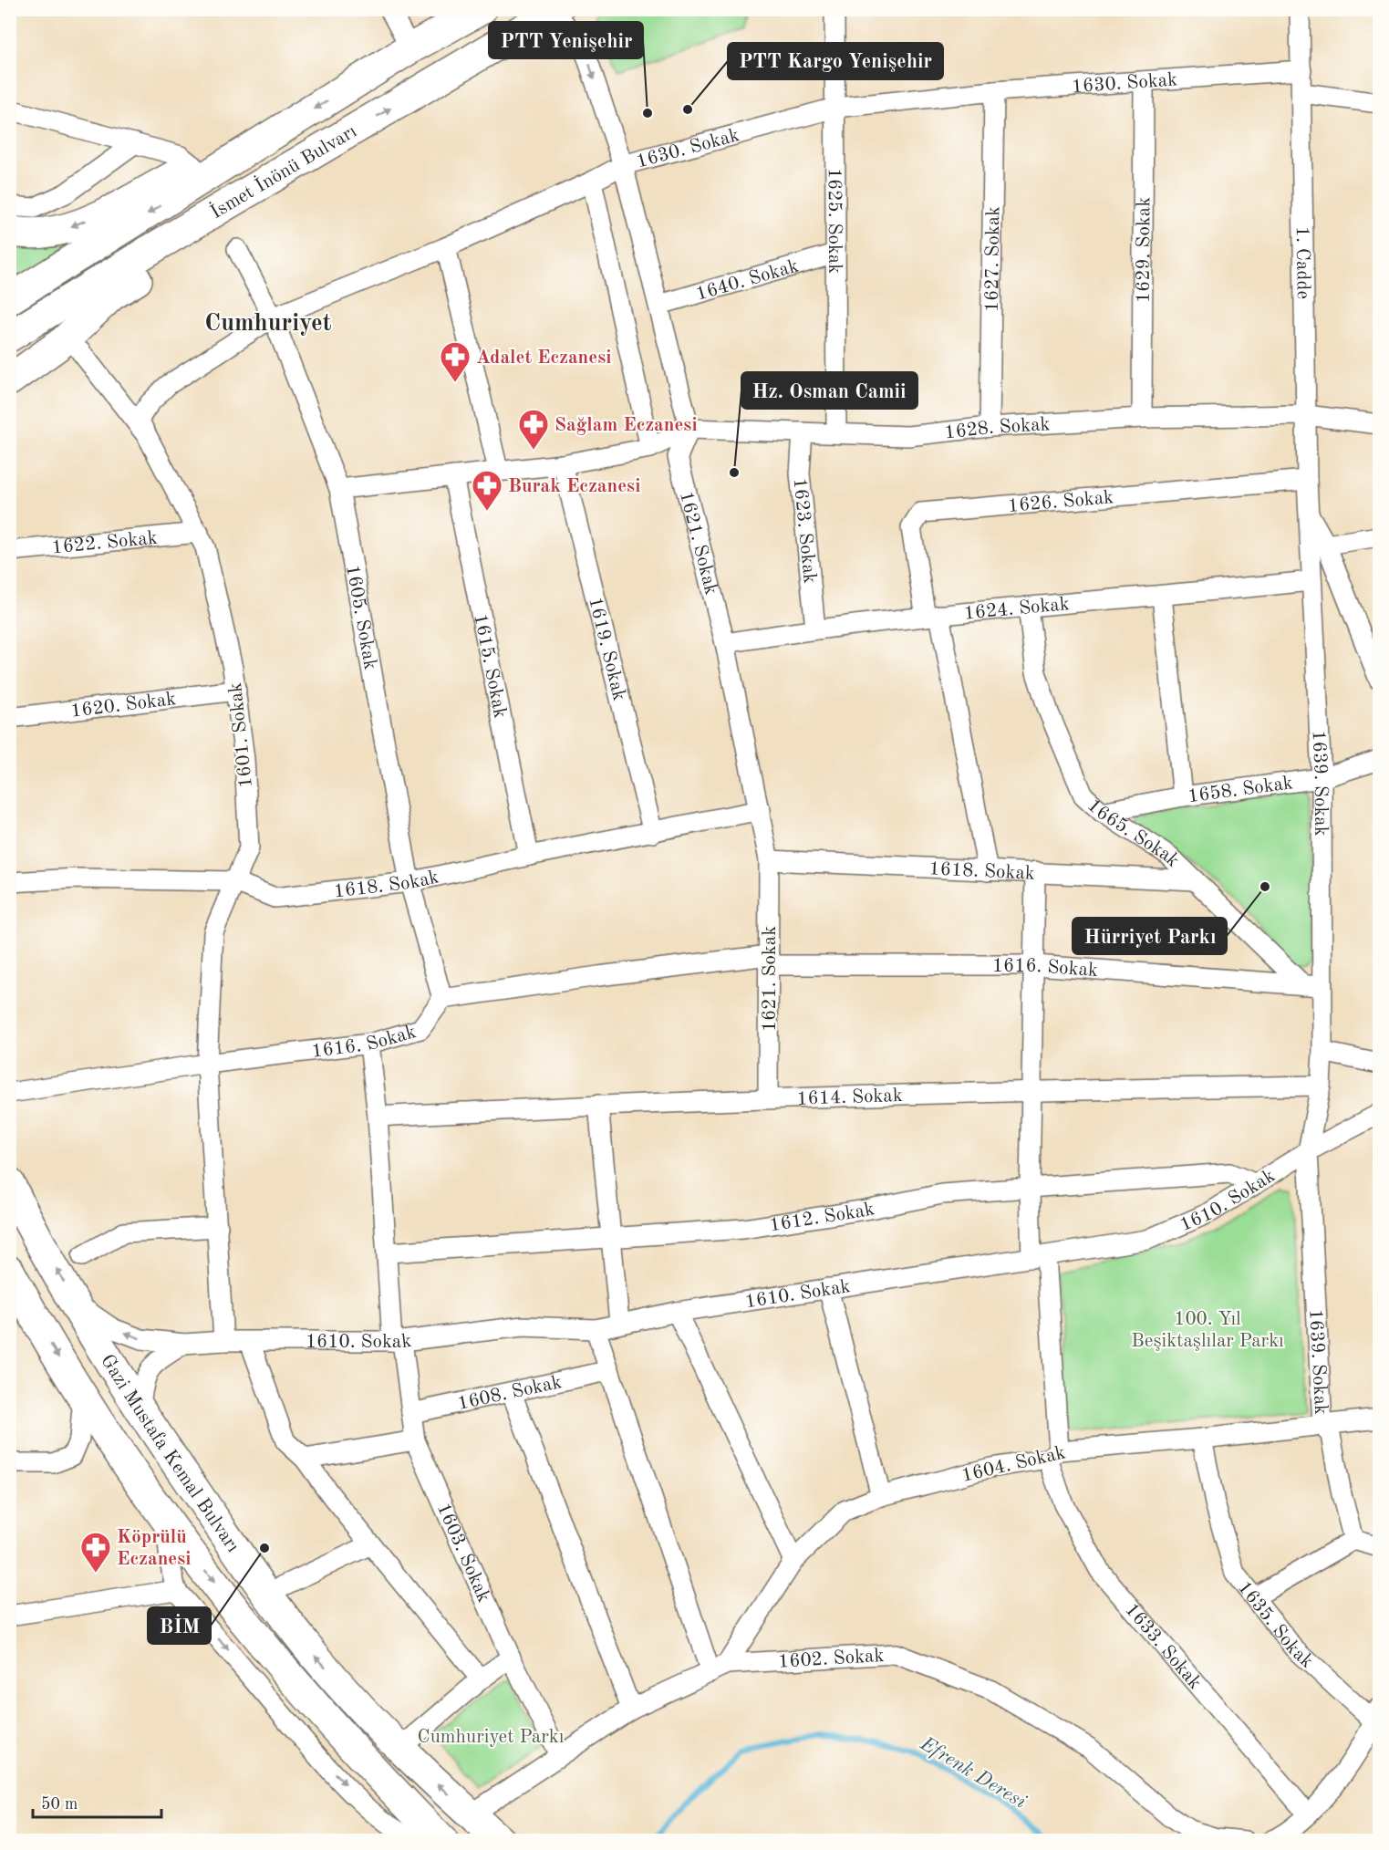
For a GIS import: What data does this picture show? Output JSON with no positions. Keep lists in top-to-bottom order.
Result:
{
  "streets": {
    "main road": ["İsmet İnönü Bulvarı", "Gazi Mustafa Kemal Bulvarı"],
    "street": [
      "1630. Sokak",
      "1625. Sokak",
      "1629. Sokak",
      "1627. Sokak",
      "1. Cadde",
      "1640. Sokak",
      "1628. Sokak",
      "1626. Sokak",
      "1623. Sokak",
      "1622. Sokak",
      "1621. Sokak",
      "1624. Sokak",
      "1605. Sokak",
      "1619. Sokak",
      "1615. Sokak",
      "1620. Sokak",
      "1601. Sokak",
      "1639. Sokak",
      "1658. Sokak",
      "1665. Sokak",
      "1618. Sokak",
      "1616. Sokak",
      "1614. Sokak",
      "1610. Sokak",
      "1612. Sokak",
      "1608. Sokak",
      "1604. Sokak",
      "1603. Sokak",
      "1635. Sokak",
      "1633. Sokak",
      "1602. Sokak"
    ]
  },
  "crossings": [
    ["1630. Sokak", "1625. Sokak"],
    ["1630. Sokak", "1629. Sokak"],
    ["1630. Sokak", "1627. Sokak"],
    ["1630. Sokak", "1. Cadde"],
    ["1630. Sokak", "1605. Sokak"],
    ["1630. Sokak", "1601. Sokak"],
    ["1625. Sokak", "1640. Sokak"],
    ["1625. Sokak", "1628. Sokak"],
    ["1629. Sokak", "1628. Sokak"],
    ["1627. Sokak", "1628. Sokak"],
    ["1. Cadde", "1628. Sokak"],
    ["1. Cadde", "1626. Sokak"],
    ["1. Cadde", "1624. Sokak"],
    ["1. Cadde", "1639. Sokak"],
    ["1628. Sokak", "1623. Sokak"],
    ["1628. Sokak", "1621. Sokak"],
    ["1626. Sokak", "1624. Sokak"],
    ["1623. Sokak", "1624. Sokak"],
    ["1622. Sokak", "1601. Sokak"],
    ["1621. Sokak", "1624. Sokak"],
    ["1621. Sokak", "1618. Sokak"],
    ["1621. Sokak", "1616. Sokak"],
    ["1621. Sokak", "1614. Sokak"],
    ["1624. Sokak", "1639. Sokak"],
    ["1624. Sokak", "1665. Sokak"],
    ["1605. Sokak", "1618. Sokak"],
    ["1605. Sokak", "1616. Sokak"],
    ["1619. Sokak", "1618. Sokak"],
    ["1615. Sokak", "1618. Sokak"],
    ["1620. Sokak", "1601. Sokak"],
    ["1601. Sokak", "1618. Sokak"],
    ["1601. Sokak", "1616. Sokak"],
    ["1601. Sokak", "1610. Sokak"],
    ["1639. Sokak", "1658. Sokak"],
    ["1639. Sokak", "1665. Sokak"],
    ["1639. Sokak", "1616. Sokak"],
    ["1639. Sokak", "1614. Sokak"],
    ["1639. Sokak", "1610. Sokak"],
    ["1639. Sokak", "1604. Sokak"],
    ["1658. Sokak", "1665. Sokak"],
    ["1665. Sokak", "1618. Sokak"],
    ["1665. Sokak", "1616. Sokak"],
    ["1618. Sokak", "1633. Sokak"],
    ["1616. Sokak", "1603. Sokak"],
    ["1616. Sokak", "1633. Sokak"],
    ["1614. Sokak", "1603. Sokak"],
    ["1614. Sokak", "1633. Sokak"],
    ["1610. Sokak", "1612. Sokak"],
    ["1610. Sokak", "Gazi Mustafa Kemal Bulvarı"],
    ["1610. Sokak", "1603. Sokak"],
    ["1610. Sokak", "1633. Sokak"],
    ["1612. Sokak", "1603. Sokak"],
    ["1612. Sokak", "1633. Sokak"],
    ["1608. Sokak", "1603. Sokak"],
    ["Gazi Mustafa Kemal Bulvarı", "1602. Sokak"],
    ["1604. Sokak", "1635. Sokak"],
    ["1604. Sokak", "1633. Sokak"],
    ["1604. Sokak", "1602. Sokak"],
    ["1603. Sokak", "1602. Sokak"]
  ],
  "districts": ["Cumhuriyet"],
  "water": ["Efrenk Deresi"],
  "parks": ["100. Yıl Beşiktaşlılar Parkı", "Cumhuriyet Parkı"],
  "places": {
    "other": [
      "PTT Kargo Yenişehir",
      "PTT Yenişehir",
      "Hz. Osman Camii",
      "Hürriyet Parkı",
      "BİM"
    ],
    "pharmacy": [
      "Adalet Eczanesi",
      "Sağlam Eczanesi",
      "Burak Eczanesi",
      "Köprülü Eczanesi"
    ]
  },
  "scale_bar": "50 m"
}
